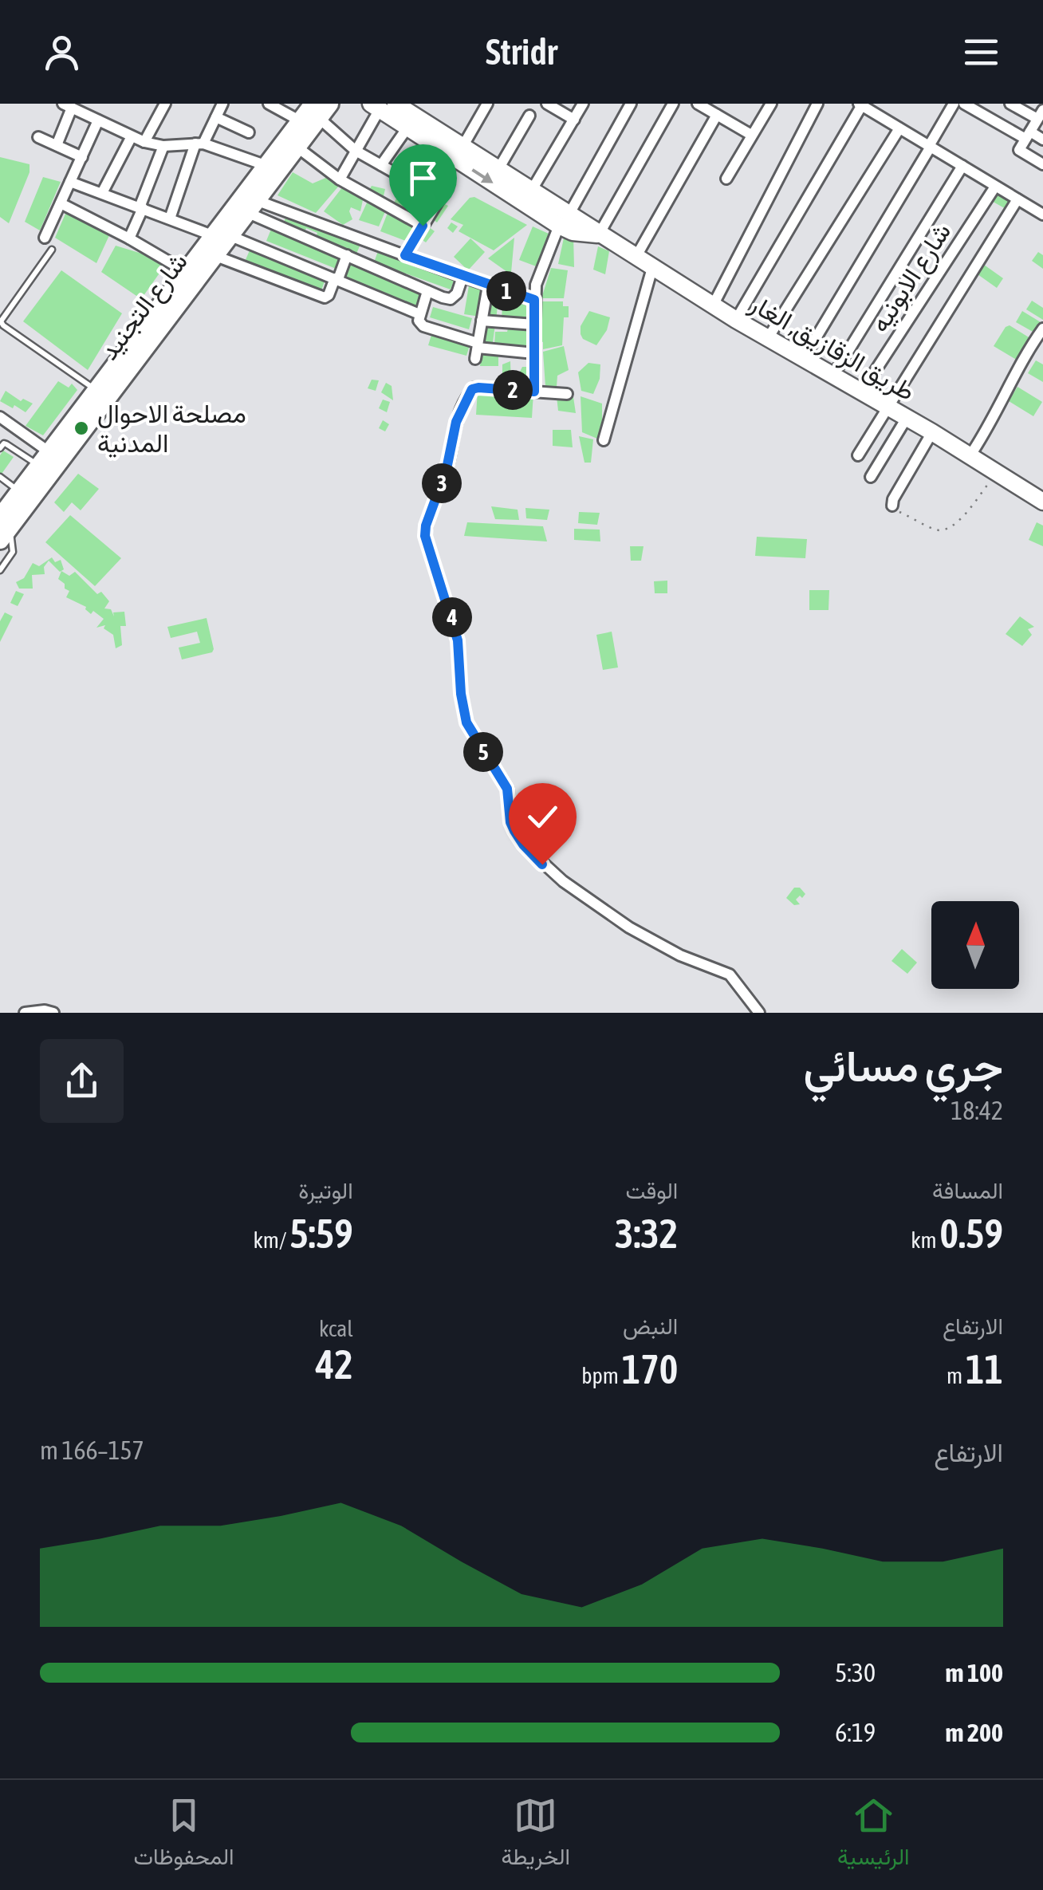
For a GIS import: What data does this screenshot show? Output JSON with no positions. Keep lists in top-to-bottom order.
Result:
{
  "streets": {
    "highway": ["شارع التجنيد"],
    "main road": ["طريق الزقازيق, الغار"],
    "street": ["شارع الابونيه"]
  },
  "crossings": [
    ["شارع الابونيه", "طريق الزقازيق, الغار"]
  ],
  "places": ["مصلحة الاحوال المدنية"],
  "north": "top",
  "page": {
    "header": "Stridr",
    "pins": [
      "1",
      "2",
      "3",
      "4",
      "5"
    ],
    "heading": ["جري مسائي", "18:42"],
    "stats": [
      ["المسافة", "0.59 km"],
      ["الوقت", "3:32"],
      ["الوتيرة", "5:59 /km"],
      ["الارتفاع", "11 m"],
      ["النبض", "170 bpm"],
      ["kcal", "42"]
    ],
    "chart": ["الارتفاع", "157–166 m"],
    "list": [
      {
        "name": "100 m",
        "note": "5:30"
      },
      {
        "name": "200 m",
        "note": "6:19"
      }
    ],
    "tabs": ["الرئيسية", "الخريطة", "المحفوظات"]
  }
}
